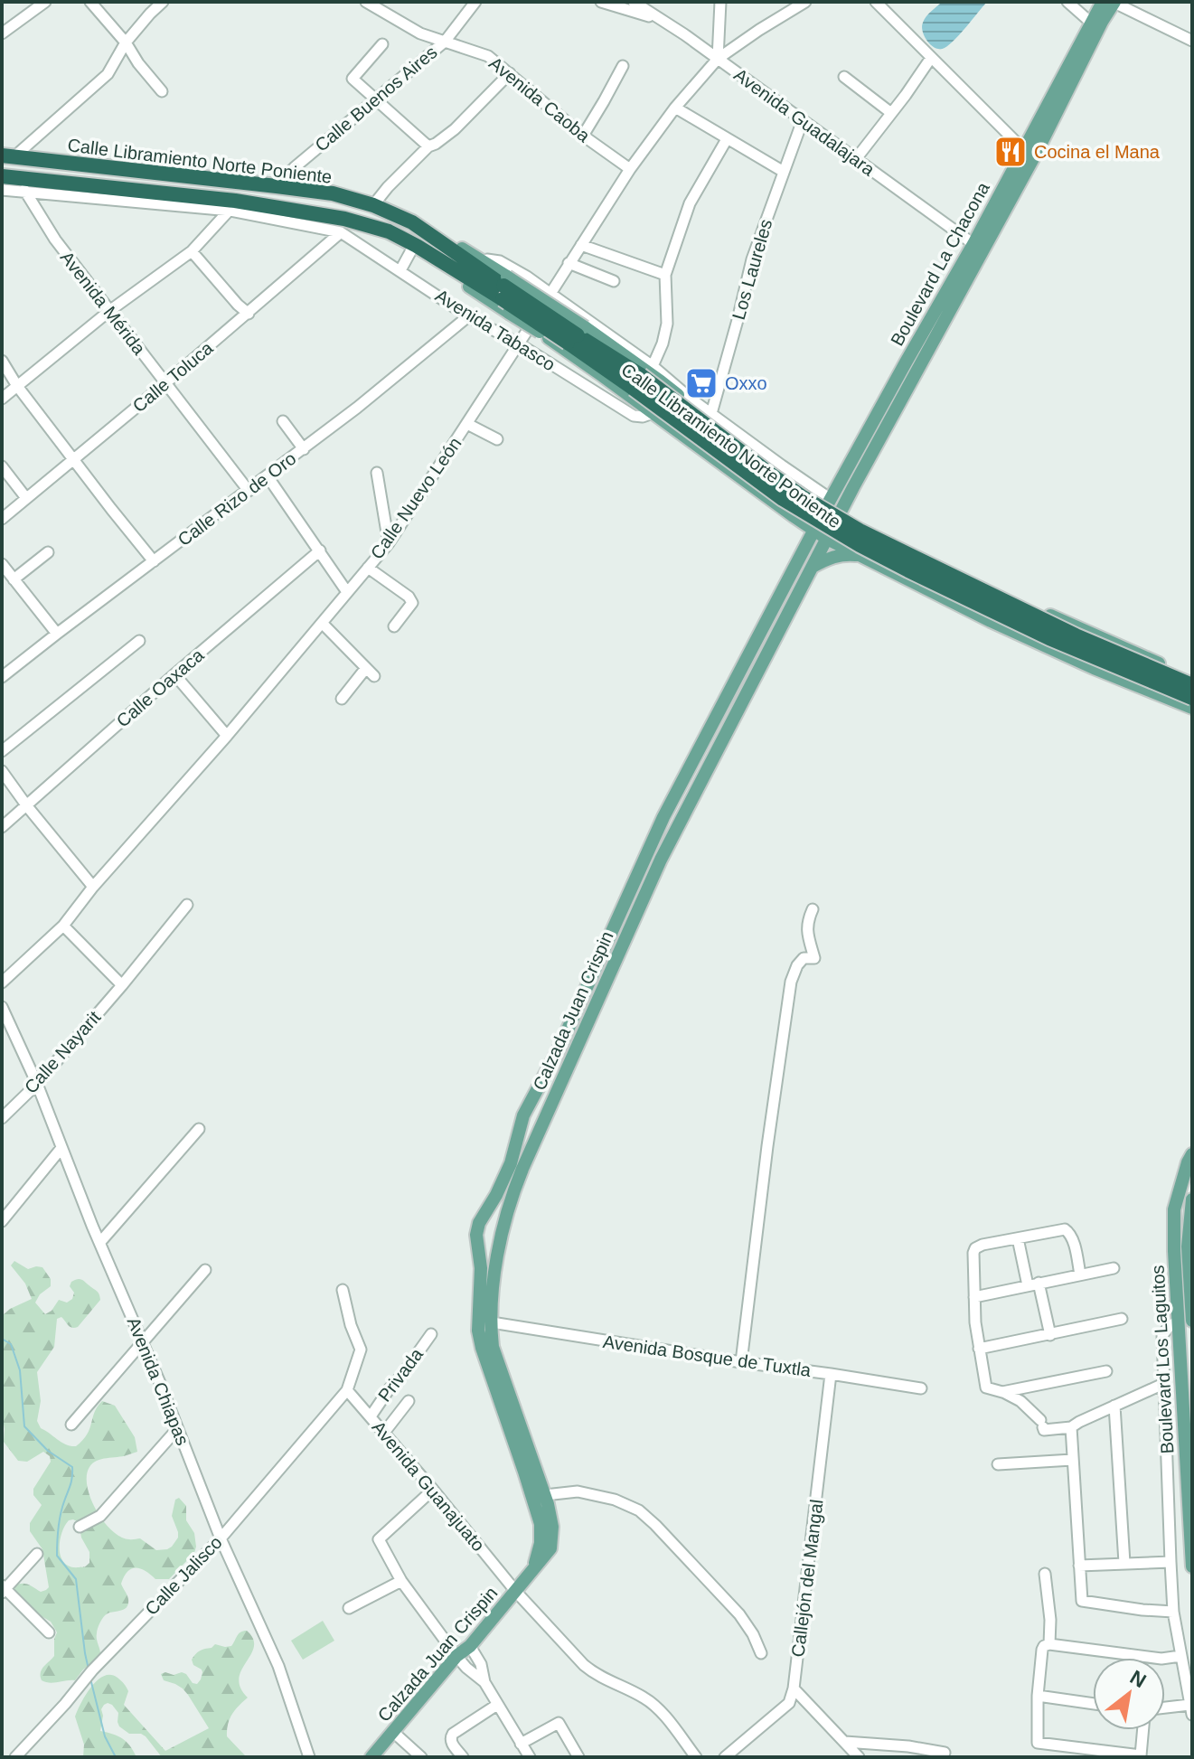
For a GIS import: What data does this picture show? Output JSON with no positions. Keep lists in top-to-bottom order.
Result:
{
  "streets": {
    "highway": ["Calle Libramiento Norte Poniente"],
    "main road": ["Boulevard La Chacona", "Calzada Juan Crispin", "Boulevard Los Laguitos"],
    "street": [
      "Calle Buenos Aires",
      "Avenida Caoba",
      "Avenida Guadalajara",
      "Los Laureles",
      "Avenida Mérida",
      "Avenida Tabasco",
      "Calle Toluca",
      "Calle Nuevo León",
      "Calle Rizo de Oro",
      "Calle Oaxaca",
      "Calle Nayarit",
      "Avenida Bosque de Tuxtla",
      "Privada",
      "Avenida Chiapas",
      "Avenida Guanajuato",
      "Calle Jalisco",
      "Callejón del Mangal"
    ]
  },
  "crossings": [
    ["Calle Buenos Aires", "Avenida Caoba"],
    ["Calle Buenos Aires", "Calle Libramiento Norte Poniente"],
    ["Avenida Caoba", "Calle Nuevo León"],
    ["Avenida Guadalajara", "Boulevard La Chacona"],
    ["Avenida Guadalajara", "Los Laureles"],
    ["Avenida Guadalajara", "Calle Nuevo León"],
    ["Calle Libramiento Norte Poniente", "Boulevard La Chacona"],
    ["Calle Libramiento Norte Poniente", "Los Laureles"],
    ["Calle Libramiento Norte Poniente", "Avenida Mérida"],
    ["Calle Libramiento Norte Poniente", "Avenida Tabasco"],
    ["Calle Libramiento Norte Poniente", "Calzada Juan Crispin"],
    ["Boulevard La Chacona", "Calzada Juan Crispin"],
    ["Avenida Mérida", "Calle Toluca"],
    ["Avenida Mérida", "Calle Rizo de Oro"],
    ["Avenida Tabasco", "Calle Toluca"],
    ["Avenida Tabasco", "Calle Nuevo León"],
    ["Avenida Tabasco", "Calle Rizo de Oro"],
    ["Calzada Juan Crispin", "Avenida Bosque de Tuxtla"],
    ["Calzada Juan Crispin", "Avenida Guanajuato"],
    ["Calle Nayarit", "Avenida Chiapas"],
    ["Avenida Bosque de Tuxtla", "Callejón del Mangal"],
    ["Privada", "Avenida Guanajuato"],
    ["Avenida Chiapas", "Calle Jalisco"],
    ["Avenida Guanajuato", "Calle Jalisco"]
  ],
  "places": {
    "restaurant": ["Cocina el Mana"],
    "supermarket": ["Oxxo"]
  },
  "north": "top right"
}
